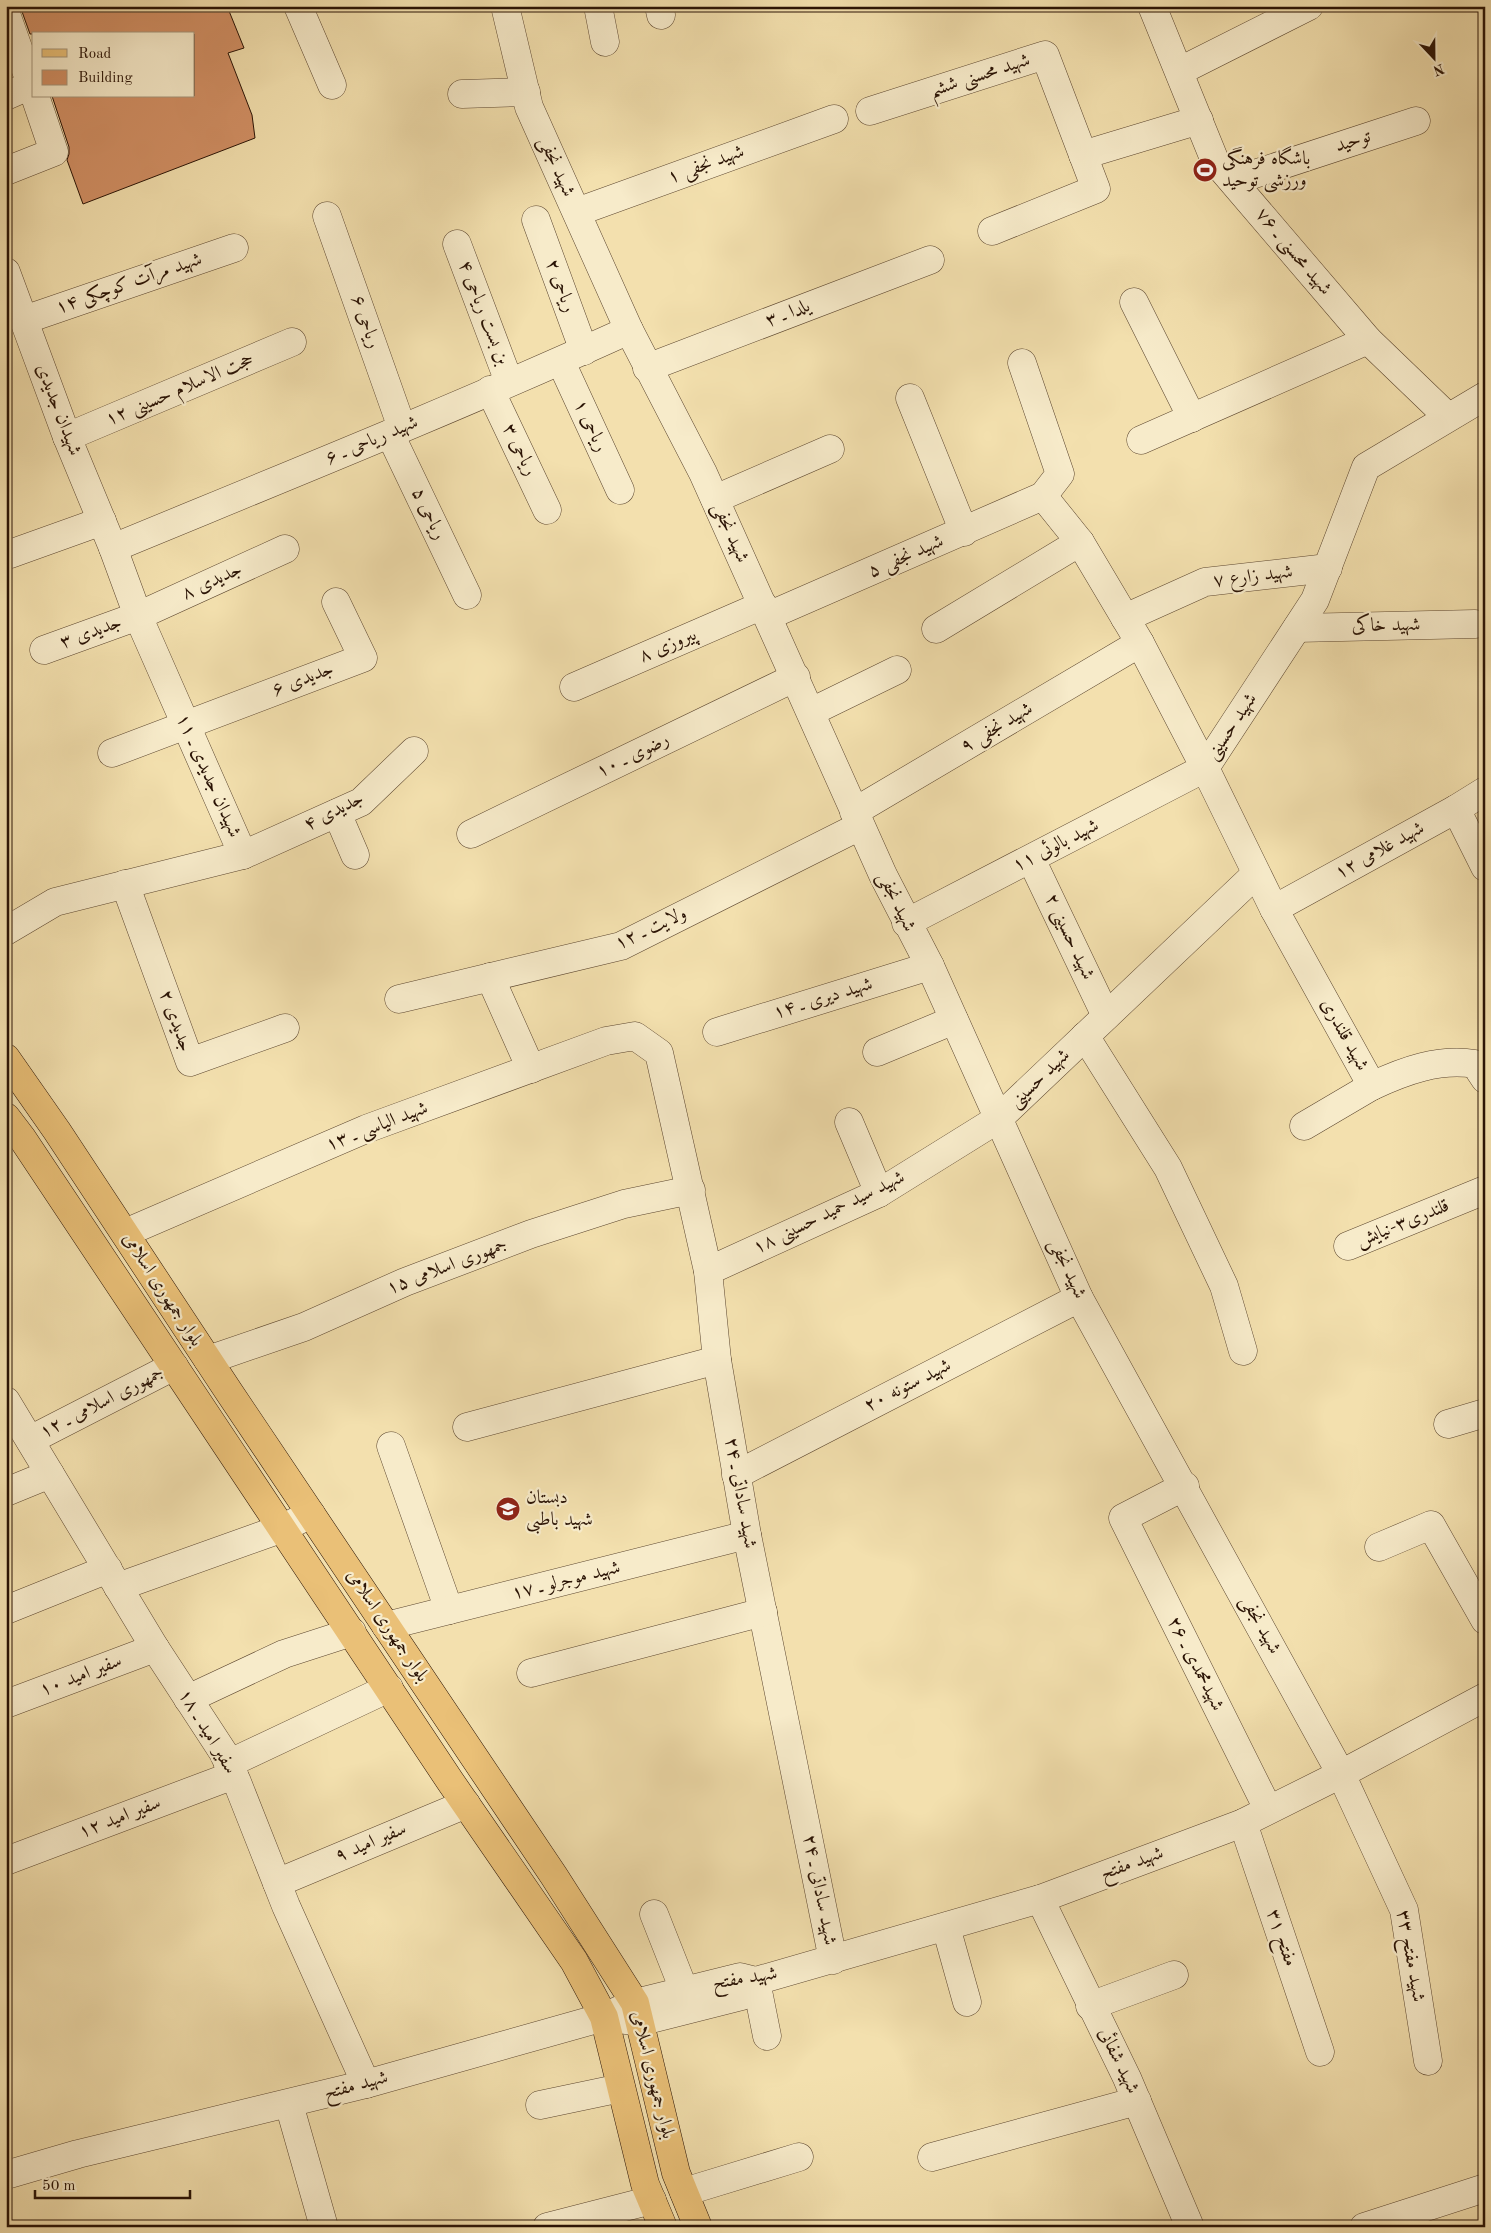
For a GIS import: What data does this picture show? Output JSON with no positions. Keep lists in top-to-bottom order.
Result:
{
  "streets": {
    "main road": ["بلوار جمهوری اسلامی"],
    "street": [
      "شهید محسنی ششم",
      "توحید",
      "شهید نجفی ۱",
      "شهید نجفی",
      "شهید محسنی ـ ۷۶",
      "شهید مرآت کوچکی ۱۴",
      "ریاحی ۲",
      "بن بست ریاحی ۴",
      "یلدا ـ ۳",
      "ریاحی ۶",
      "حجت الاسلام حسینی ۱۲",
      "شهیدان جدیدی",
      "ریاحی ۱",
      "شهید ریاحی ـ ۶",
      "ریاحی ۳",
      "ریاحی ۵",
      "شهید نجفی ۵",
      "شهید زارع ۷",
      "جدیدی ۸",
      "شهید خاکی",
      "جدیدی ۳",
      "پیروزی ۸",
      "جدیدی ۶",
      "شهید حسینی",
      "شهید نجفی ۹",
      "رضوی ـ ۱۰",
      "شهیدان جدیدی ـ ۱۱",
      "جدیدی ۴",
      "شهید بالوئی ۱۱",
      "شهید غلامی ۱۲",
      "ولایت ـ ۱۲",
      "شهید حسینی ۲",
      "شهید دیری ـ ۱۴",
      "جدیدی ۲",
      "شهید قلندری",
      "شهید الیاسی ـ ۱۳",
      "شهید سید حمید حسینی ۱۸",
      "قلندری۳-نیایش",
      "جمهوری اسلامی ۱۵",
      "شهید ستونه ۲۰",
      "جمهوری اسلامی ـ ۱۲",
      "شهید ساداتی ـ ۲۴",
      "شهید موجرلو ـ ۱۷",
      "شهیدمحمدی ـ ۲۶",
      "سفیر امید ۱۰",
      "سفیر امید ـ ۱۸",
      "سفیر امید ۱۲",
      "سفیر امید ۹",
      "شهید مفتح",
      "مفتح ۳۱",
      "شهید مفتح ۳۳",
      "شهید شفائی"
    ]
  },
  "crossings": [
    ["توحید", "شهید محسنی ـ ۷۶"],
    ["شهید نجفی ۱", "شهید نجفی"],
    ["شهید نجفی", "یلدا ـ ۳"],
    ["شهید نجفی", "شهید ریاحی ـ ۶"],
    ["شهید نجفی", "شهید نجفی ۵"],
    ["شهید نجفی", "پیروزی ۸"],
    ["شهید نجفی", "شهید حسینی"],
    ["شهید نجفی", "شهید نجفی ۹"],
    ["شهید نجفی", "رضوی ـ ۱۰"],
    ["شهید نجفی", "شهید بالوئی ۱۱"],
    ["شهید نجفی", "ولایت ـ ۱۲"],
    ["شهید نجفی", "شهید دیری ـ ۱۴"],
    ["شهید نجفی", "شهید سید حمید حسینی ۱۸"],
    ["شهید نجفی", "شهید ستونه ۲۰"],
    ["شهید نجفی", "شهیدمحمدی ـ ۲۶"],
    ["شهید نجفی", "شهید مفتح"],
    ["شهید نجفی", "شهید مفتح ۳۳"],
    ["شهید محسنی ـ ۷۶", "شهید حسینی"],
    ["شهید مرآت کوچکی ۱۴", "شهیدان جدیدی"],
    ["ریاحی ۲", "ریاحی ۱"],
    ["ریاحی ۲", "شهید ریاحی ـ ۶"],
    ["بن بست ریاحی ۴", "شهید ریاحی ـ ۶"],
    ["بن بست ریاحی ۴", "ریاحی ۳"],
    ["ریاحی ۶", "شهید ریاحی ـ ۶"],
    ["ریاحی ۶", "ریاحی ۵"],
    ["حجت الاسلام حسینی ۱۲", "شهیدان جدیدی"],
    ["شهیدان جدیدی", "شهید ریاحی ـ ۶"],
    ["شهیدان جدیدی", "شهیدان جدیدی ـ ۱۱"],
    ["ریاحی ۱", "شهید ریاحی ـ ۶"],
    ["شهید ریاحی ـ ۶", "ریاحی ۳"],
    ["شهید ریاحی ـ ۶", "ریاحی ۵"],
    ["شهید ریاحی ـ ۶", "شهیدان جدیدی ـ ۱۱"],
    ["شهید نجفی ۵", "پیروزی ۸"],
    ["شهید زارع ۷", "شهید حسینی"],
    ["جدیدی ۸", "جدیدی ۳"],
    ["جدیدی ۸", "شهیدان جدیدی ـ ۱۱"],
    ["شهید خاکی", "شهید حسینی"],
    ["جدیدی ۳", "شهیدان جدیدی ـ ۱۱"],
    ["جدیدی ۶", "شهیدان جدیدی ـ ۱۱"],
    ["شهید حسینی", "شهید بالوئی ۱۱"],
    ["شهید حسینی", "شهید حسینی ۲"],
    ["شهید حسینی", "شهید قلندری"],
    ["شهید حسینی", "شهید سید حمید حسینی ۱۸"],
    ["شهید نجفی ۹", "ولایت ـ ۱۲"],
    ["شهیدان جدیدی ـ ۱۱", "جدیدی ۴"],
    ["شهیدان جدیدی ـ ۱۱", "جدیدی ۲"],
    ["شهید بالوئی ۱۱", "شهید حسینی ۲"],
    ["شهید غلامی ۱۲", "شهید قلندری"],
    ["شهید الیاسی ـ ۱۳", "بلوار جمهوری اسلامی"],
    ["شهید الیاسی ـ ۱۳", "شهید ساداتی ـ ۲۴"],
    ["شهید سید حمید حسینی ۱۸", "شهید ساداتی ـ ۲۴"],
    ["جمهوری اسلامی ۱۵", "بلوار جمهوری اسلامی"],
    ["جمهوری اسلامی ۱۵", "شهید ساداتی ـ ۲۴"],
    ["بلوار جمهوری اسلامی", "جمهوری اسلامی ـ ۱۲"],
    ["بلوار جمهوری اسلامی", "شهید موجرلو ـ ۱۷"],
    ["بلوار جمهوری اسلامی", "سفیر امید ۱۲"],
    ["بلوار جمهوری اسلامی", "سفیر امید ۹"],
    ["بلوار جمهوری اسلامی", "شهید مفتح"],
    ["شهید ستونه ۲۰", "شهید ساداتی ـ ۲۴"],
    ["جمهوری اسلامی ـ ۱۲", "سفیر امید ـ ۱۸"],
    ["شهید ساداتی ـ ۲۴", "شهید موجرلو ـ ۱۷"],
    ["شهید ساداتی ـ ۲۴", "شهید مفتح"],
    ["شهیدمحمدی ـ ۲۶", "شهید مفتح"],
    ["سفیر امید ۱۰", "سفیر امید ـ ۱۸"],
    ["سفیر امید ـ ۱۸", "سفیر امید ۱۲"],
    ["سفیر امید ـ ۱۸", "سفیر امید ۹"],
    ["سفیر امید ـ ۱۸", "شهید مفتح"],
    ["شهید مفتح", "مفتح ۳۱"],
    ["شهید مفتح", "شهید مفتح ۳۳"],
    ["شهید مفتح", "شهید شفائی"]
  ],
  "places": {
    "sports": ["باشگاه فرهنگی ورزشی توحید"],
    "school or university": ["دبستان شهید باطبی"]
  },
  "legend": ["Road", "Building"],
  "scale_bar": "50 m",
  "north": "bottom"
}
